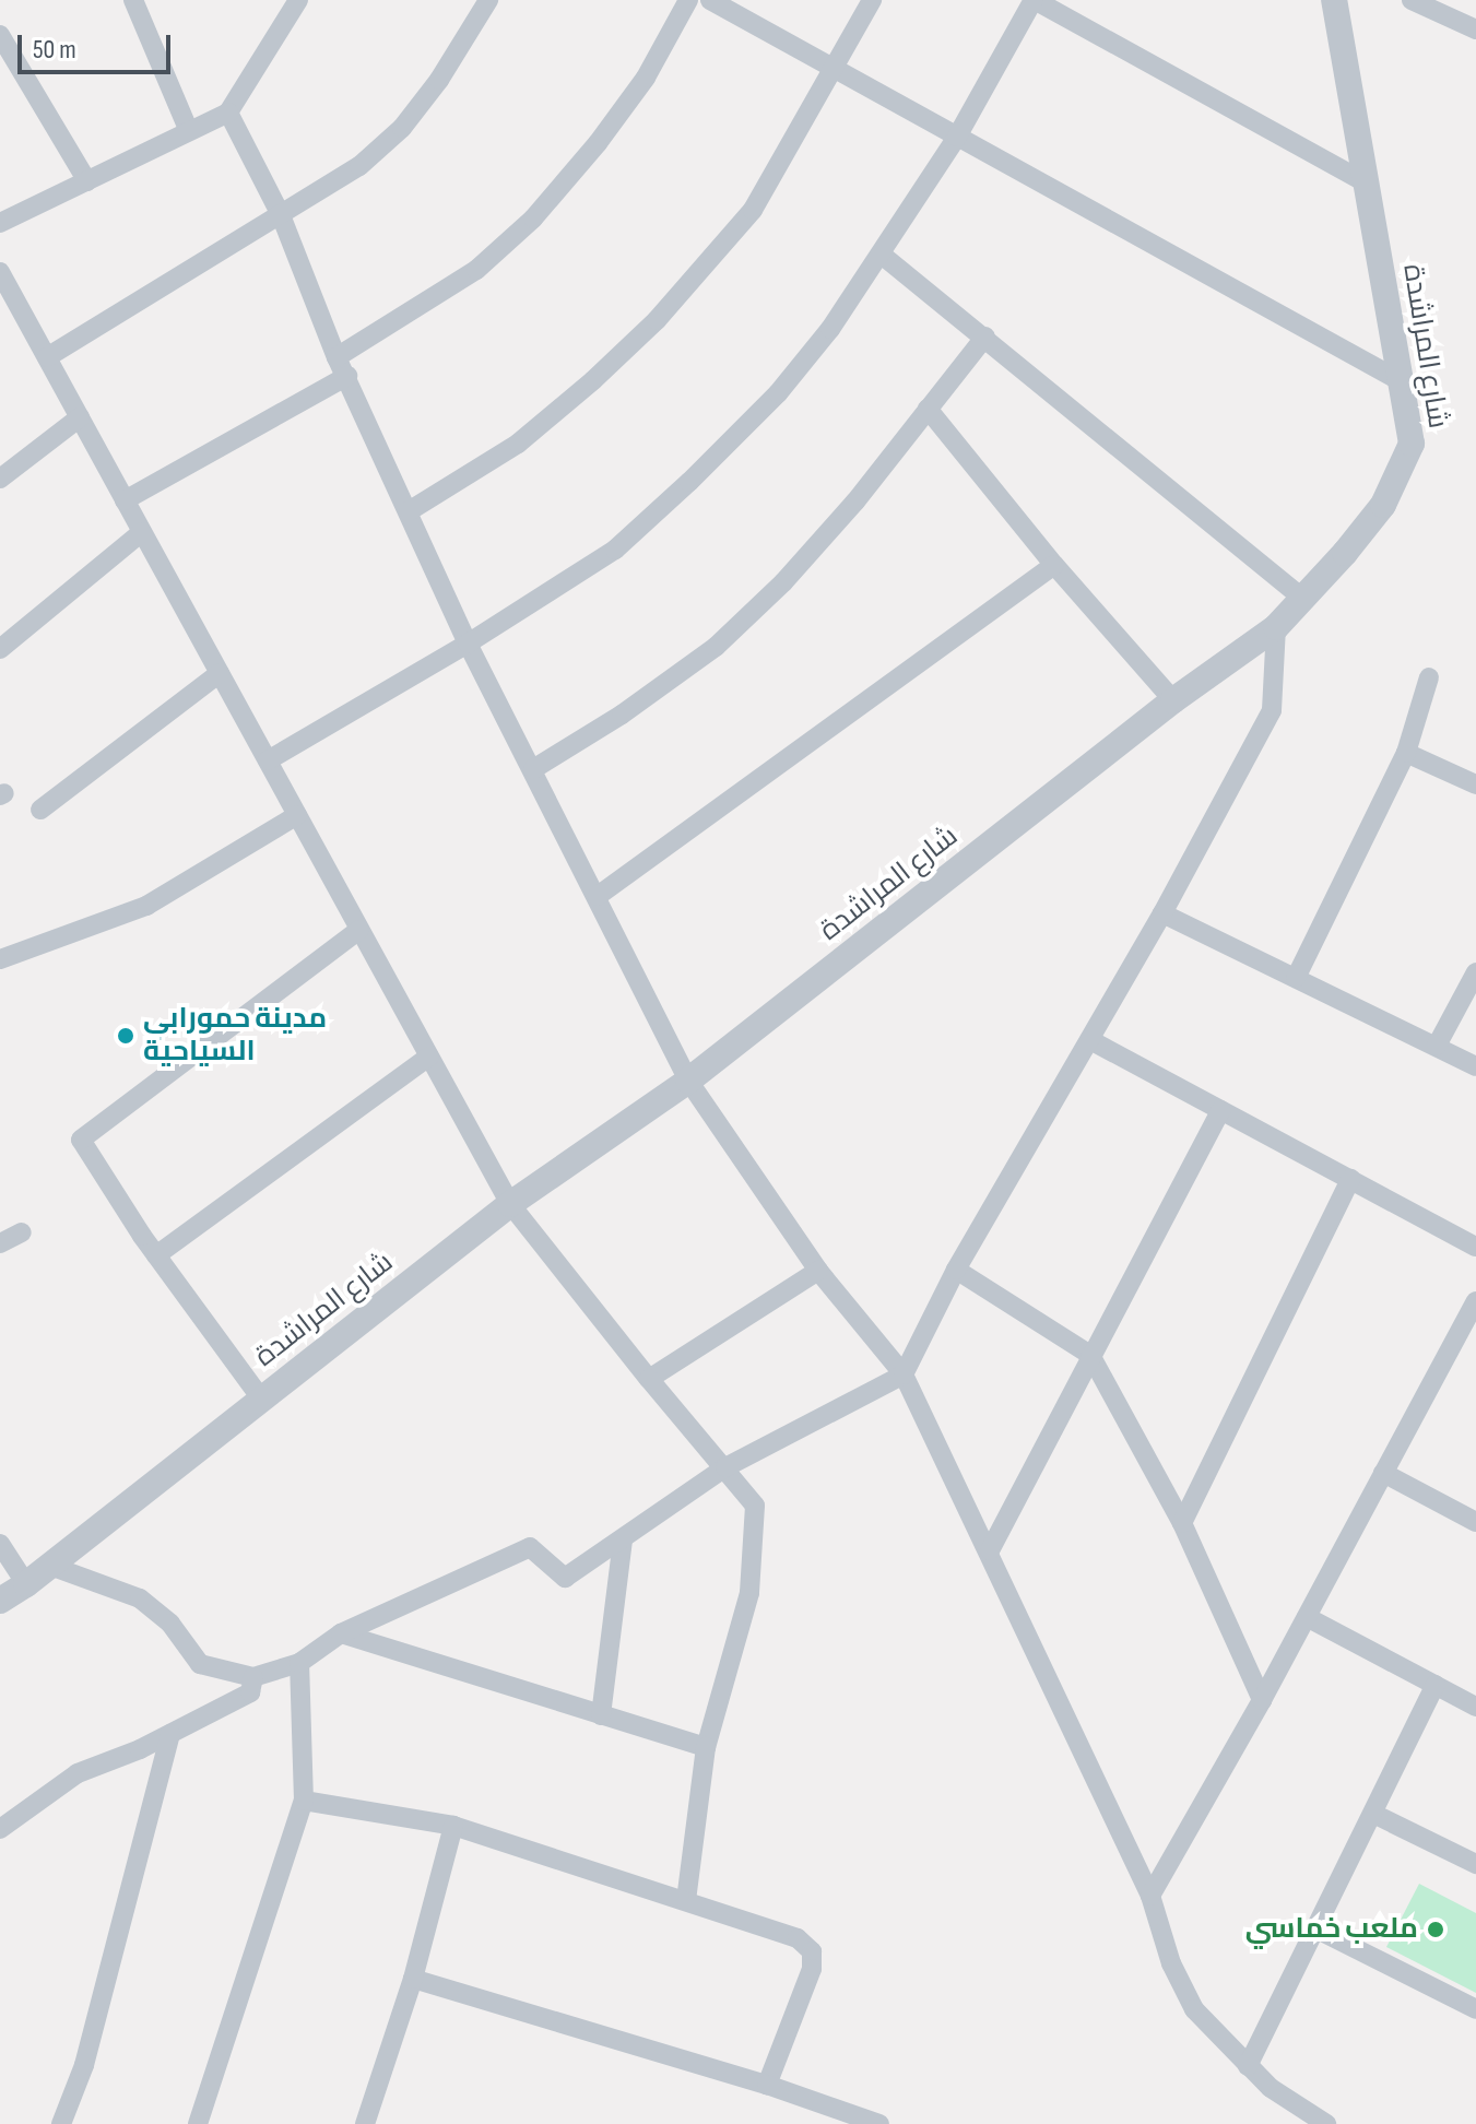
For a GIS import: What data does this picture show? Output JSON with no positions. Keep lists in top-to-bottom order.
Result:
{
  "streets": {
    "street": ["شارع المراشدة"]
  },
  "places": ["مدينة حمورابي السياحية", "ملعب خماسي"],
  "scale_bar": "50 m"
}
